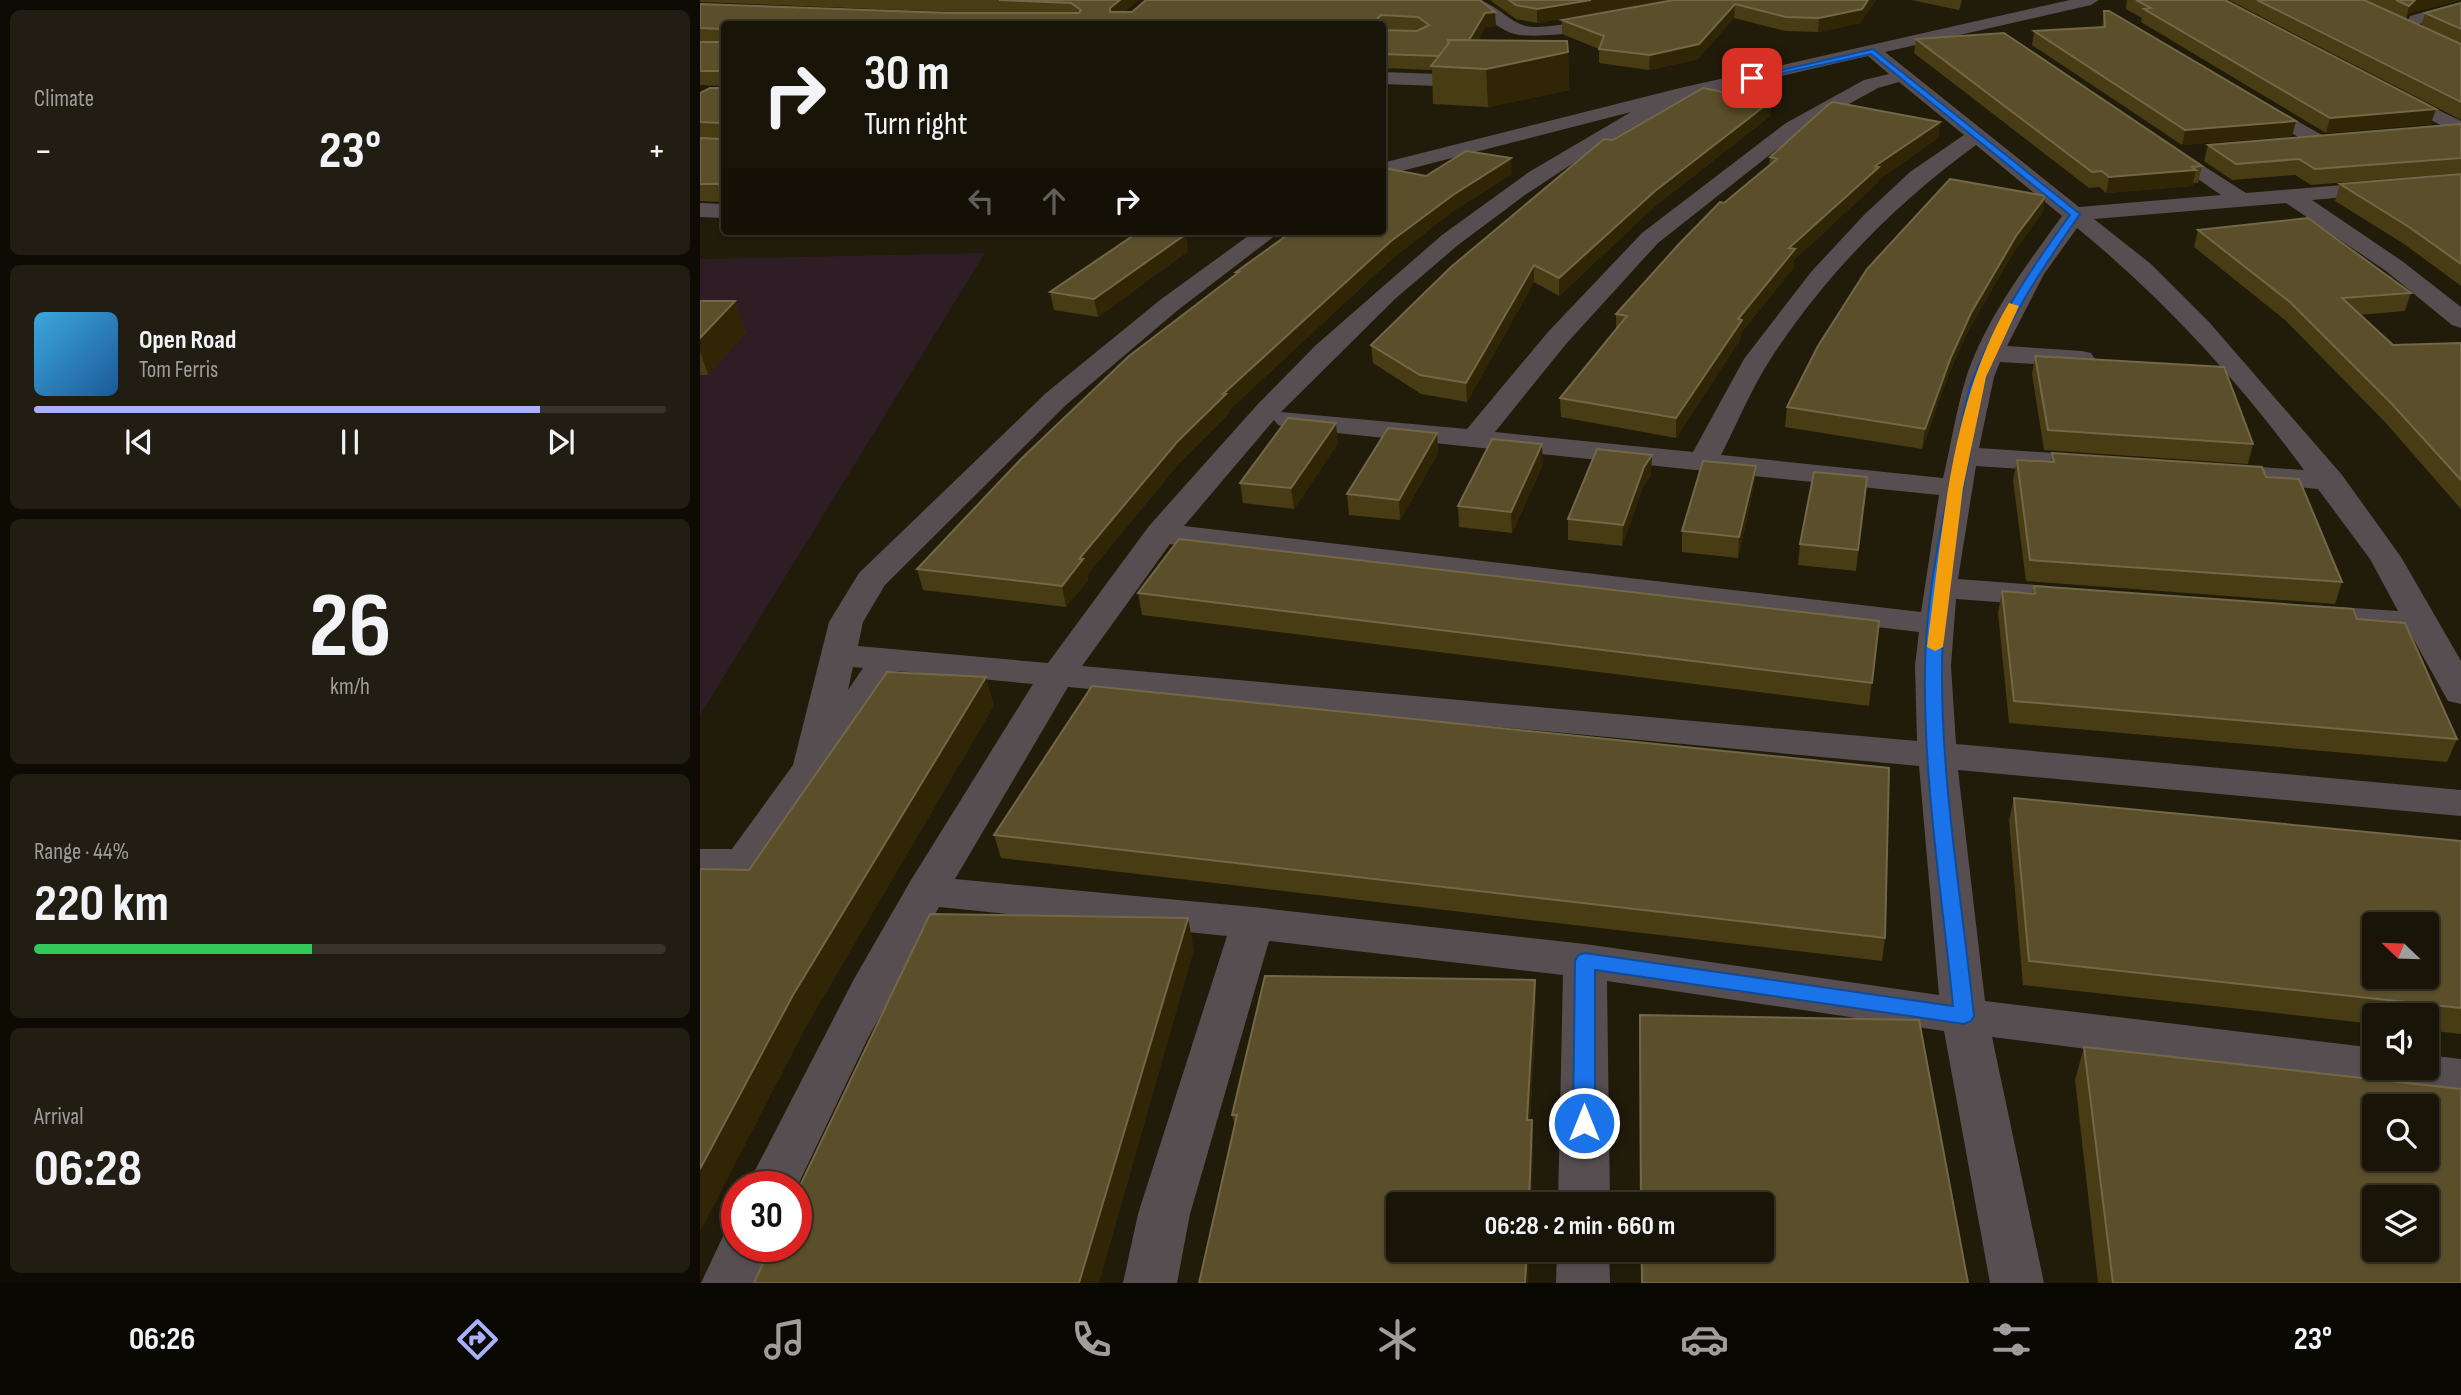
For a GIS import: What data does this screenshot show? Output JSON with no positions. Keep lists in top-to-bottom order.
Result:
{
  "north": "top left",
  "page": {
    "tile": [
      "Climate",
      ["26", "km/h"],
      ["Range · 44%", "220 km"],
      ["Arrival", "06:28"]
    ],
    "turn": ["30 m", "Turn right"],
    "heat": ["−", "23°", "+"],
    "song": ["Open Road", "Tom Ferris"],
    "limit": "30",
    "trip": "06:28 · 2 min · 660 m",
    "tabs": ["06:26", "23°"]
  }
}
